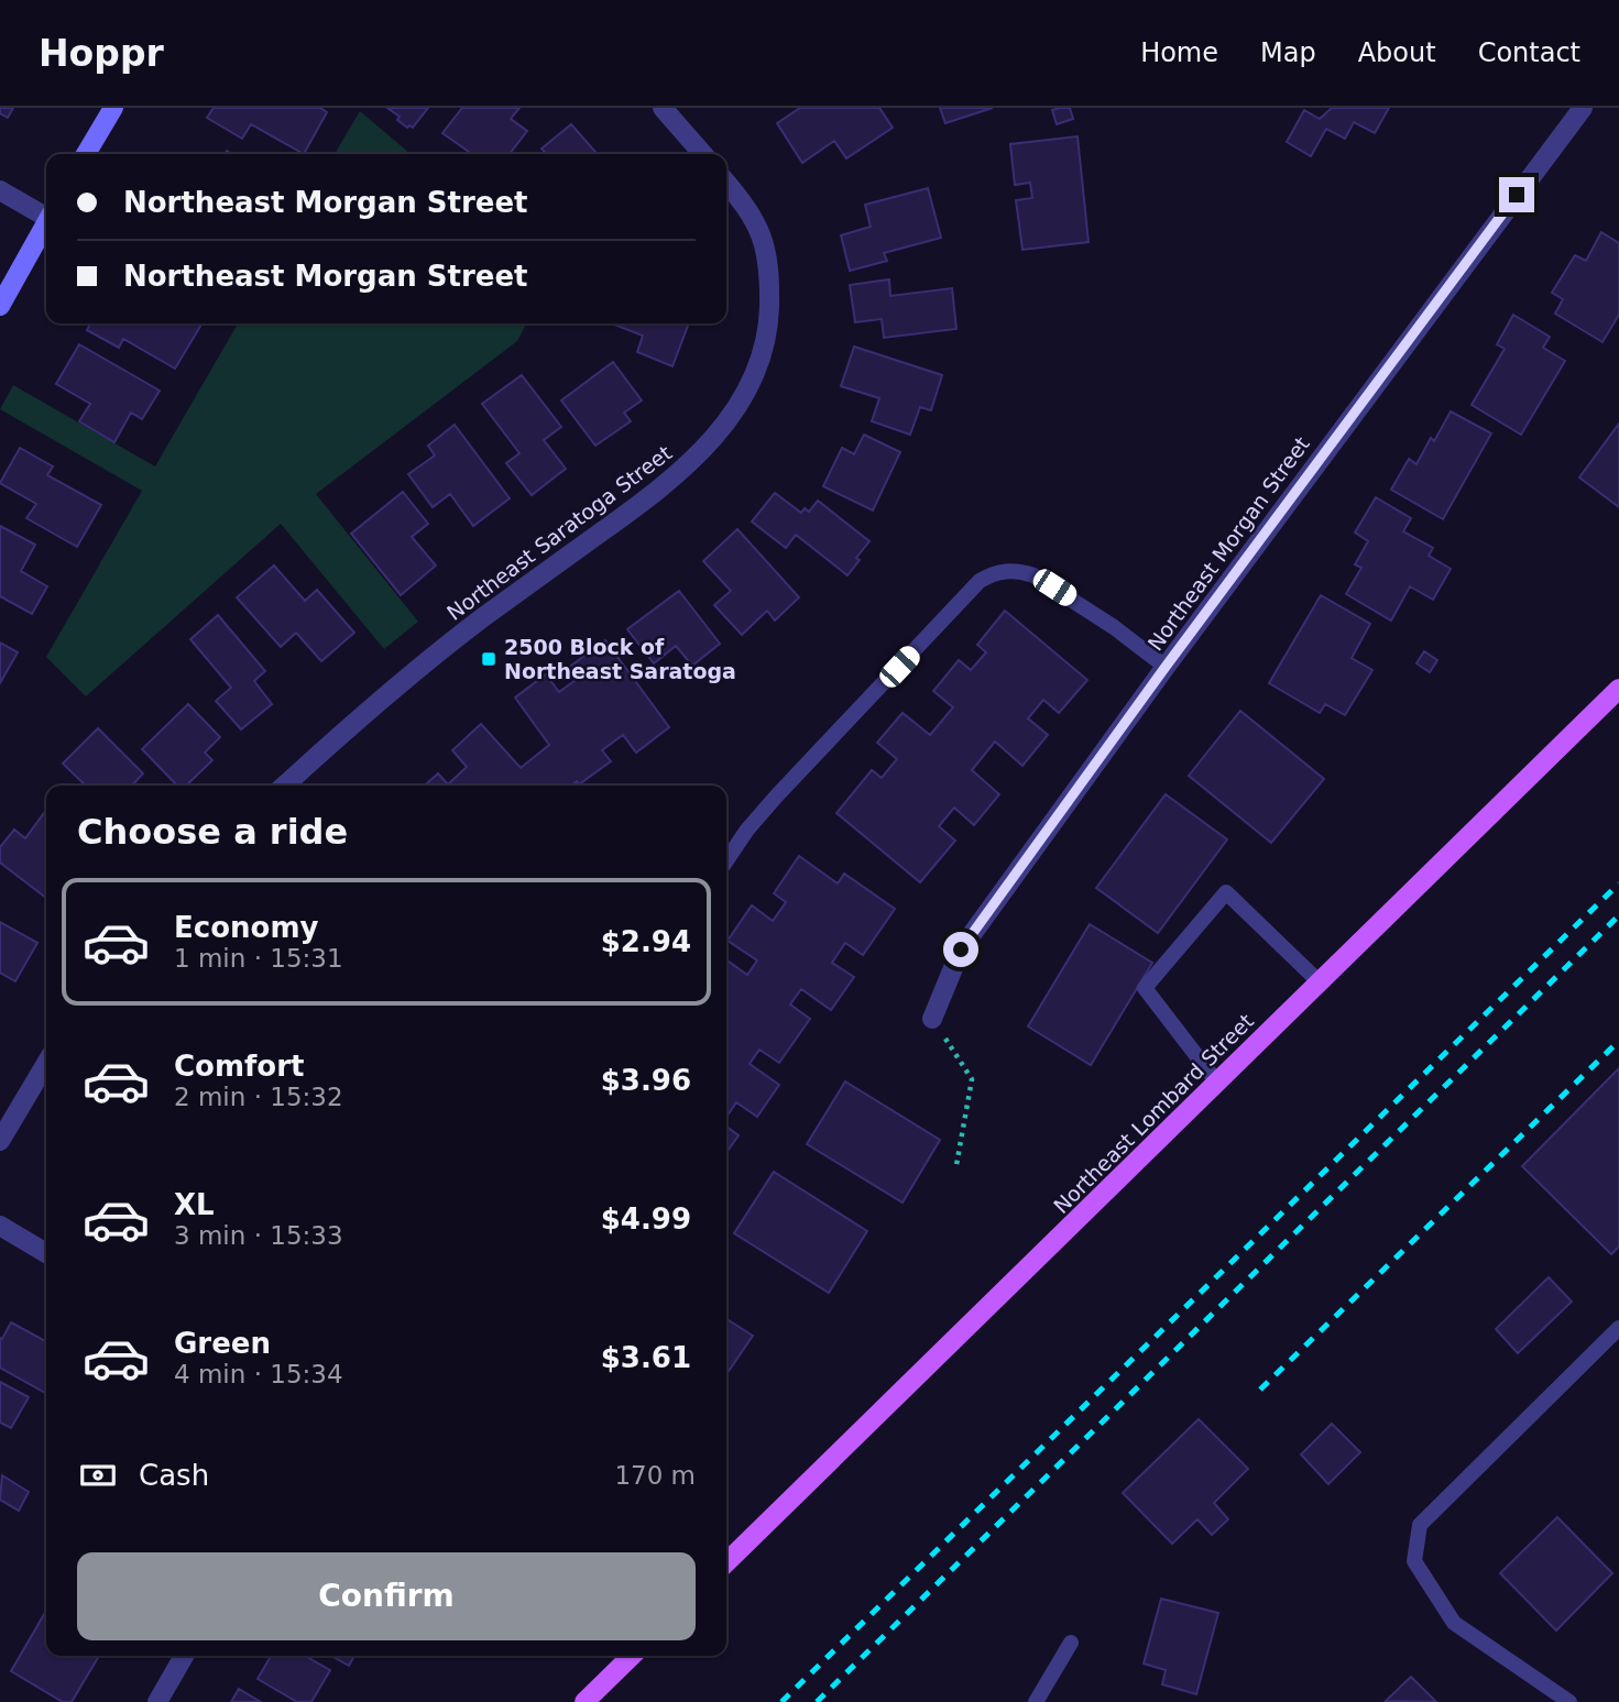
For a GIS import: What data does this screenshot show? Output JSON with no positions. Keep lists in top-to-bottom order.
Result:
{
  "streets": {
    "main road": ["Northeast Lombard Street"],
    "street": ["Northeast Saratoga Street", "Northeast Morgan Street"]
  },
  "places": {
    "transit": ["2500 Block of Northeast Saratoga"]
  },
  "page": {
    "header": "Hoppr",
    "nav": [
      "Home",
      "Map",
      "About",
      "Contact"
    ],
    "banner": ["Northeast Morgan Street", "Northeast Morgan Street"],
    "heading": "Choose a ride",
    "list": [
      {
        "name": "Economy",
        "note": "1 min · 15:31",
        "value": "$2.94"
      },
      {
        "name": "Comfort",
        "note": "2 min · 15:32",
        "value": "$3.96"
      },
      {
        "name": "XL",
        "note": "3 min · 15:33",
        "value": "$4.99"
      },
      {
        "name": "Green",
        "note": "4 min · 15:34",
        "value": "$3.61"
      }
    ],
    "pay": ["Cash", "170 m"],
    "buttons": "Confirm"
  }
}
